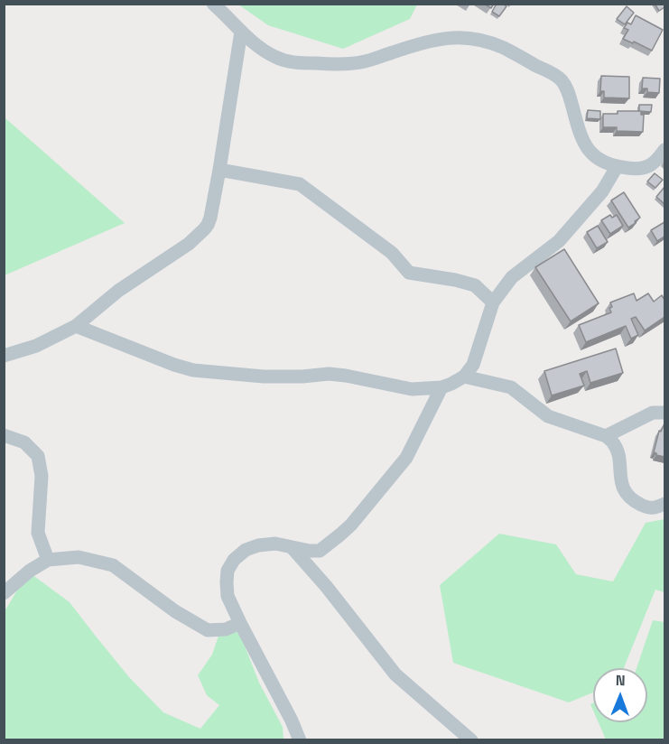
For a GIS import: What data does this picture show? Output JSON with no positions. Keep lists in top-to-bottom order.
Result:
{
  "north": "top"
}
